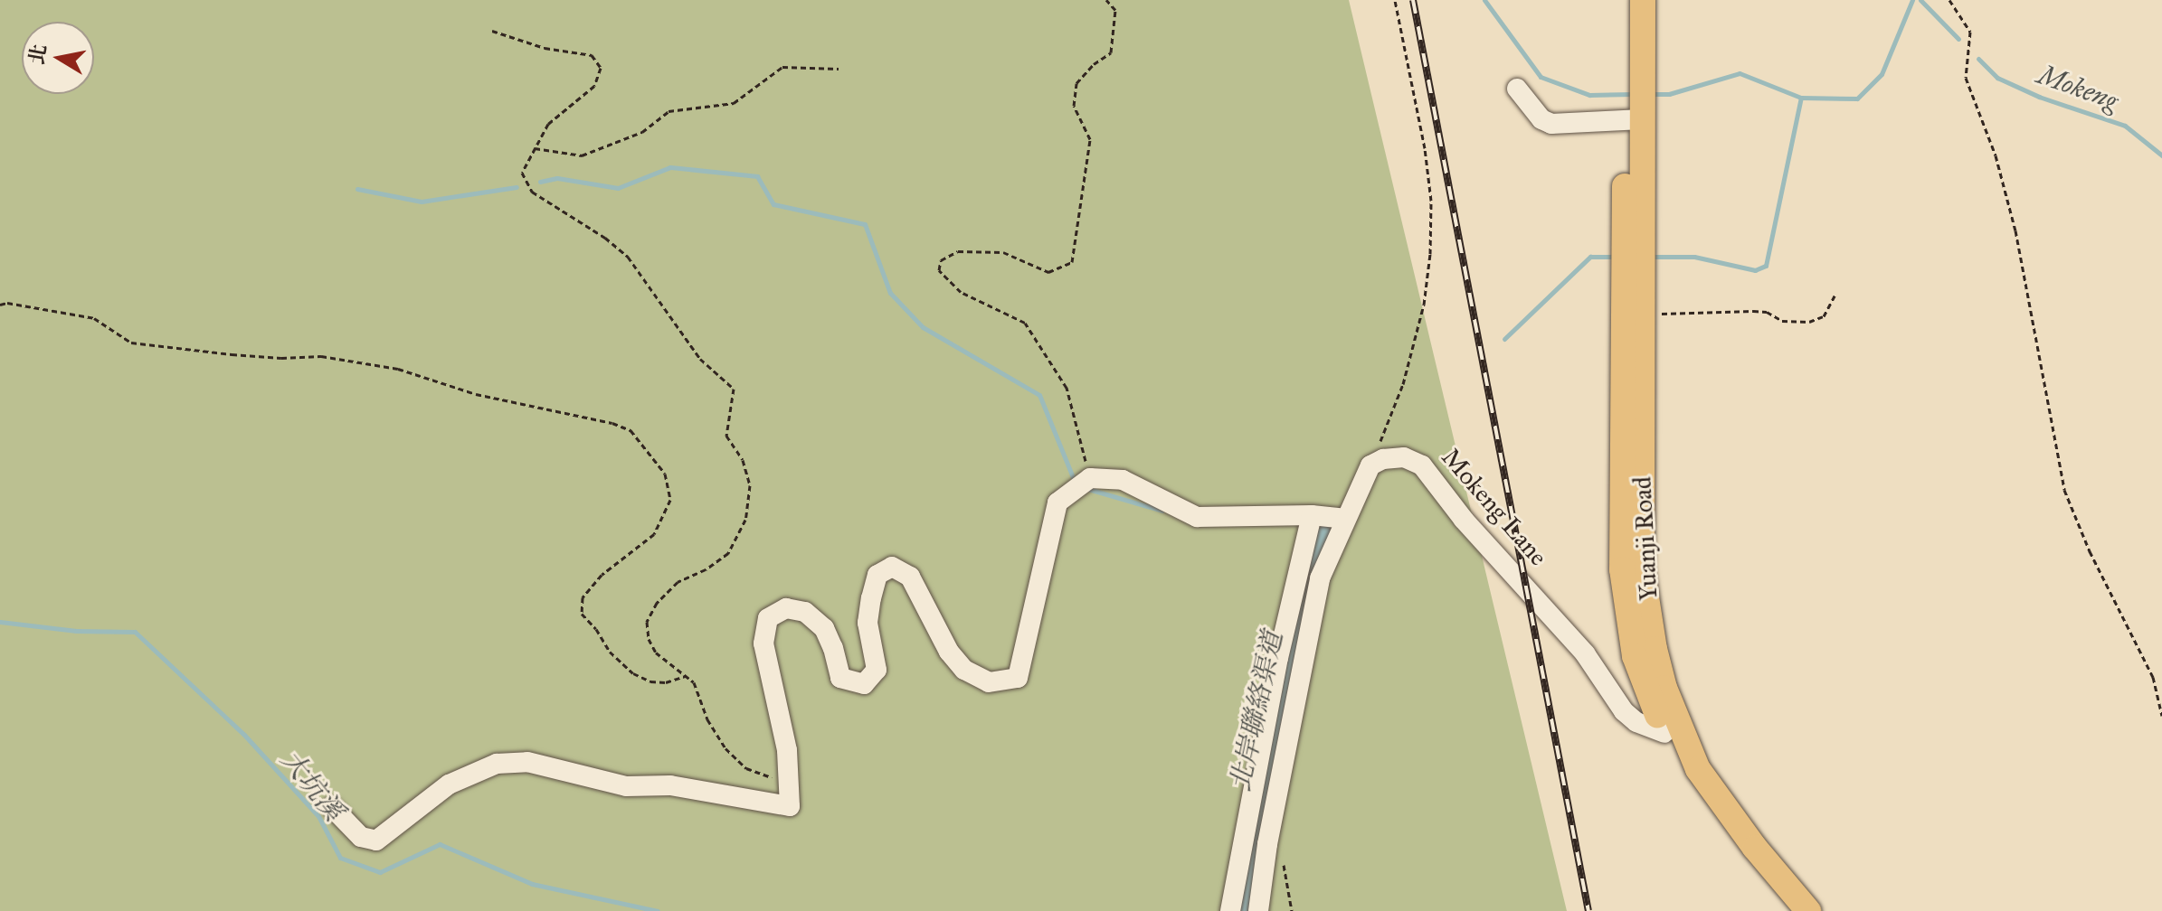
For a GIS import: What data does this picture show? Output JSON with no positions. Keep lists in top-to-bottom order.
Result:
{
  "streets": {
    "main road": ["Yuanji Road"],
    "lane": ["Mokeng Lane"]
  },
  "crossings": [
    ["Mokeng Lane", "Yuanji Road"]
  ],
  "water": ["Mokeng", "北岸聯絡渠道", "大坑溪"],
  "north": "left"
}
